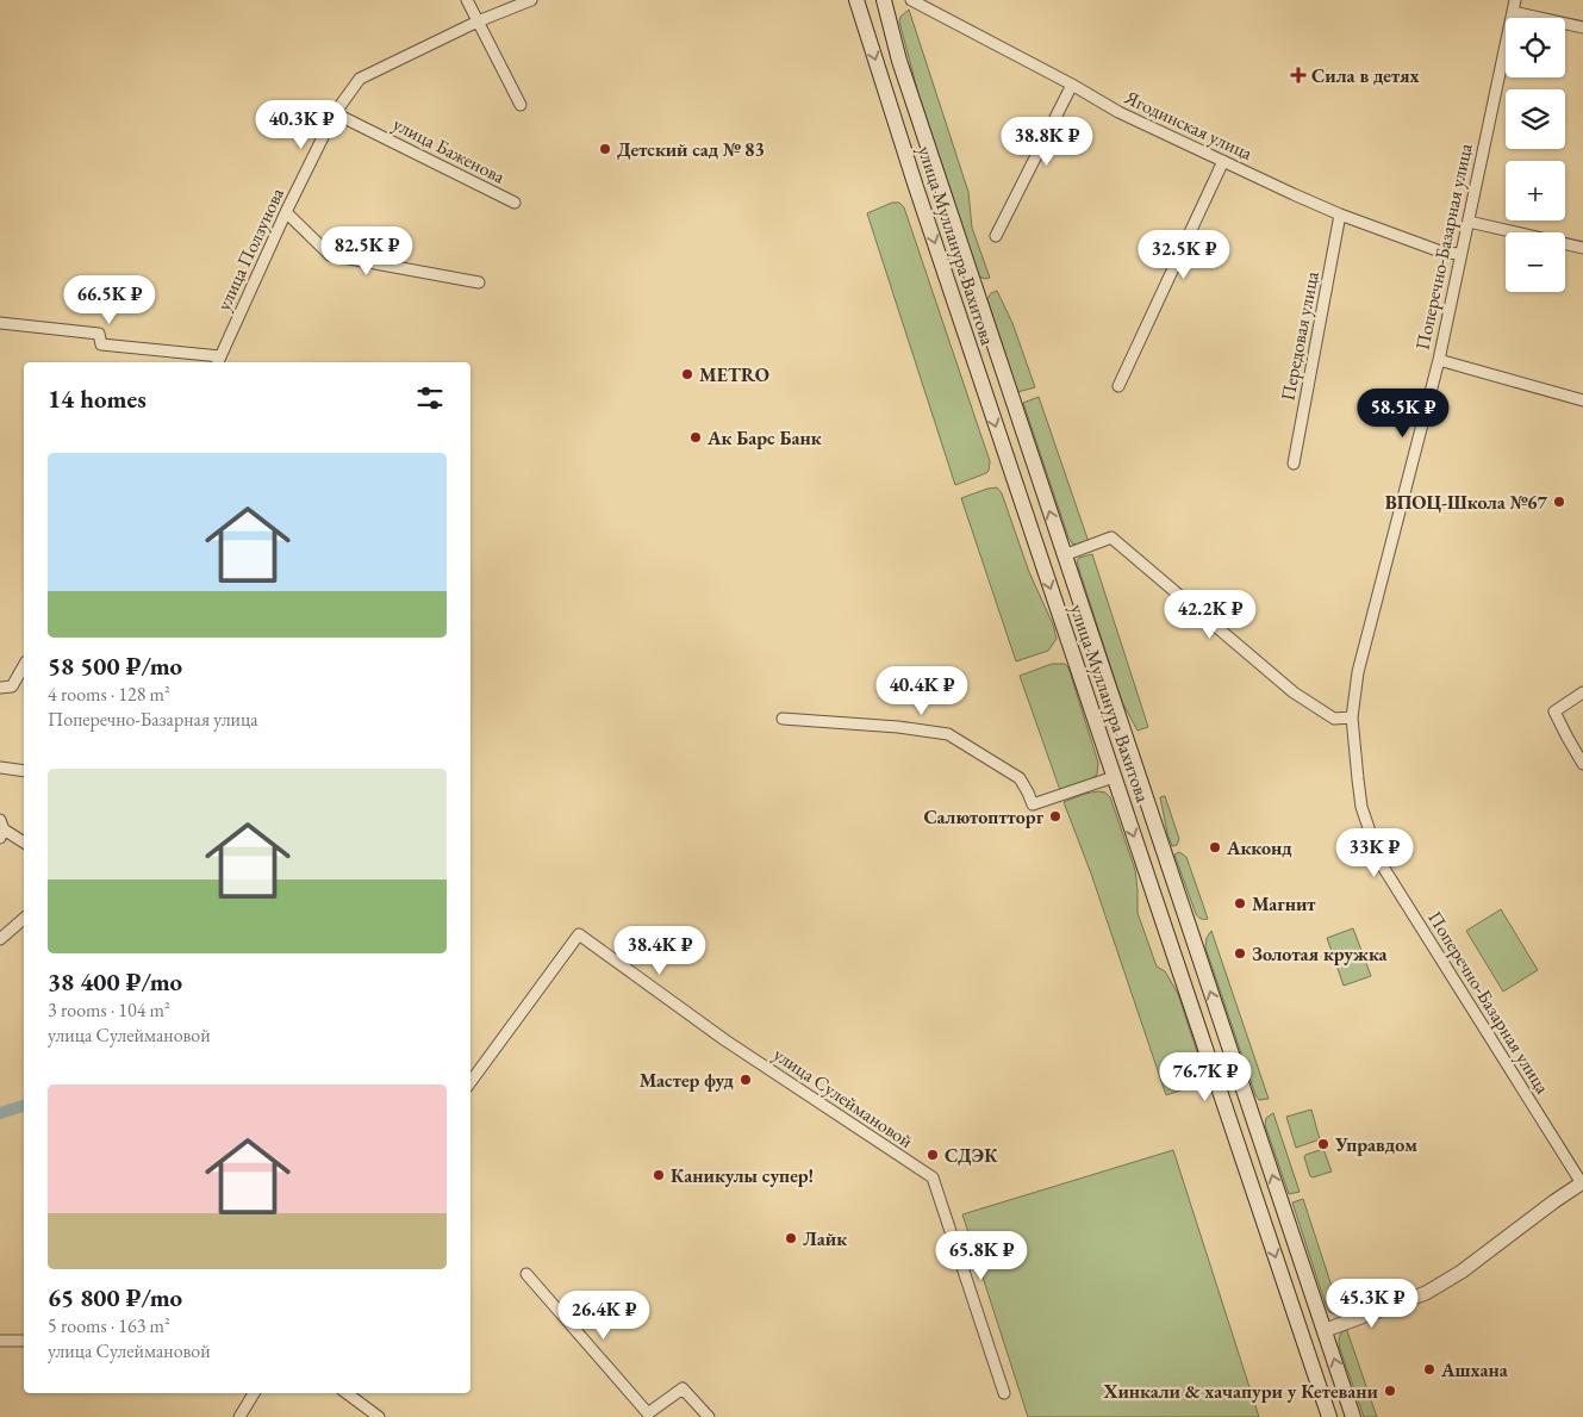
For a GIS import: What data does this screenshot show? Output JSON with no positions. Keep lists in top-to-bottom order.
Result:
{
  "streets": {
    "main road": ["улица Мулланура Вахитова"],
    "street": [
      "Ягодинская улица",
      "улица Баженова",
      "Поперечно-Базарная улица",
      "улица Ползунова",
      "Передовая улица",
      "улица Сулеймановой"
    ]
  },
  "crossings": [
    ["Ягодинская улица", "Поперечно-Базарная улица"],
    ["Ягодинская улица", "Передовая улица"],
    ["улица Баженова", "улица Ползунова"]
  ],
  "places": {
    "health": ["Сила в детях"],
    "other": [
      "Детский сад № 83",
      "METRO",
      "Ак Барс Банк",
      "ВПОЦ-Школа №67",
      "Салютоптторг",
      "Акконд",
      "Магнит",
      "Золотая кружка",
      "Мастер фуд",
      "Управдом",
      "СДЭК",
      "Каникулы супер!",
      "Лайк",
      "Ашхана",
      "Хинкали & хачапури у Кетевани"
    ]
  },
  "page": {
    "map_buttons": ["+", "−"],
    "price": [
      "40.3K ₽",
      "38.8K ₽",
      "82.5K ₽",
      "32.5K ₽",
      "66.5K ₽",
      "58.5K ₽",
      "42.2K ₽",
      "40.4K ₽",
      "33K ₽",
      "38.4K ₽",
      "76.7K ₽",
      "65.8K ₽",
      "45.3K ₽",
      "26.4K ₽"
    ],
    "heading": "14 homes",
    "list": [
      {
        "name": "58 500 ₽/mo",
        "note": "4 rooms · 128 m² · Поперечно-Базарная улица"
      },
      {
        "name": "38 400 ₽/mo",
        "note": "3 rooms · 104 m² · улица Сулеймановой"
      },
      {
        "name": "65 800 ₽/mo",
        "note": "5 rooms · 163 m² · улица Сулеймановой"
      }
    ]
  }
}
